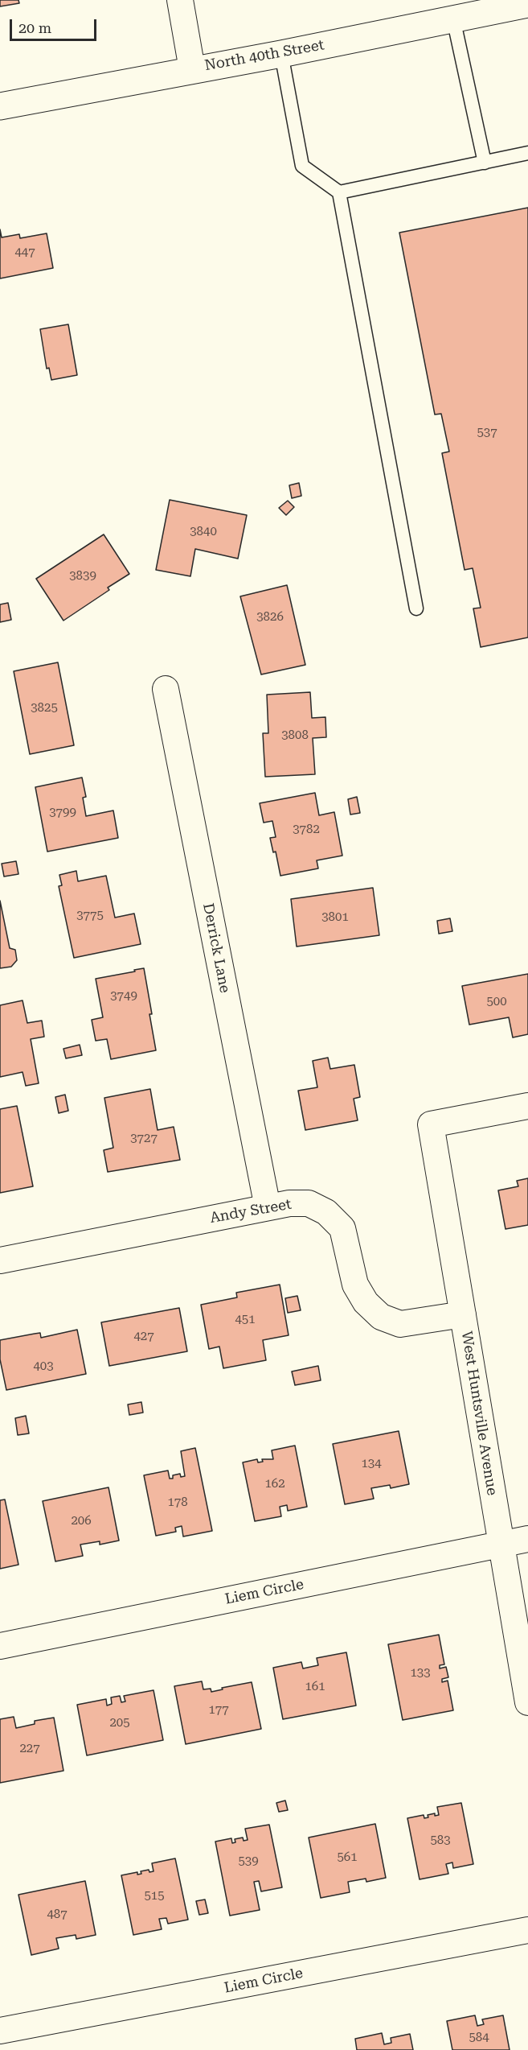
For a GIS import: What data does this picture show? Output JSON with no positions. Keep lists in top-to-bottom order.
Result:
{
  "streets": {
    "street": [
      "North 40th Street",
      "Derrick Lane",
      "Andy Street",
      "West Huntsville Avenue",
      "Liem Circle"
    ]
  },
  "crossings": [
    ["Derrick Lane", "Andy Street"],
    ["Andy Street", "West Huntsville Avenue"],
    ["West Huntsville Avenue", "Liem Circle"]
  ],
  "house_numbers": [
    "447",
    "537",
    "3840",
    "3839",
    "3826",
    "3825",
    "3808",
    "3799",
    "3782",
    "3775",
    "3801",
    "3749",
    "500",
    "3727",
    "451",
    "427",
    "403",
    "134",
    "162",
    "178",
    "206",
    "133",
    "161",
    "177",
    "205",
    "227",
    "583",
    "561",
    "539",
    "515",
    "487",
    "584"
  ],
  "scale_bar": "20 m"
}
